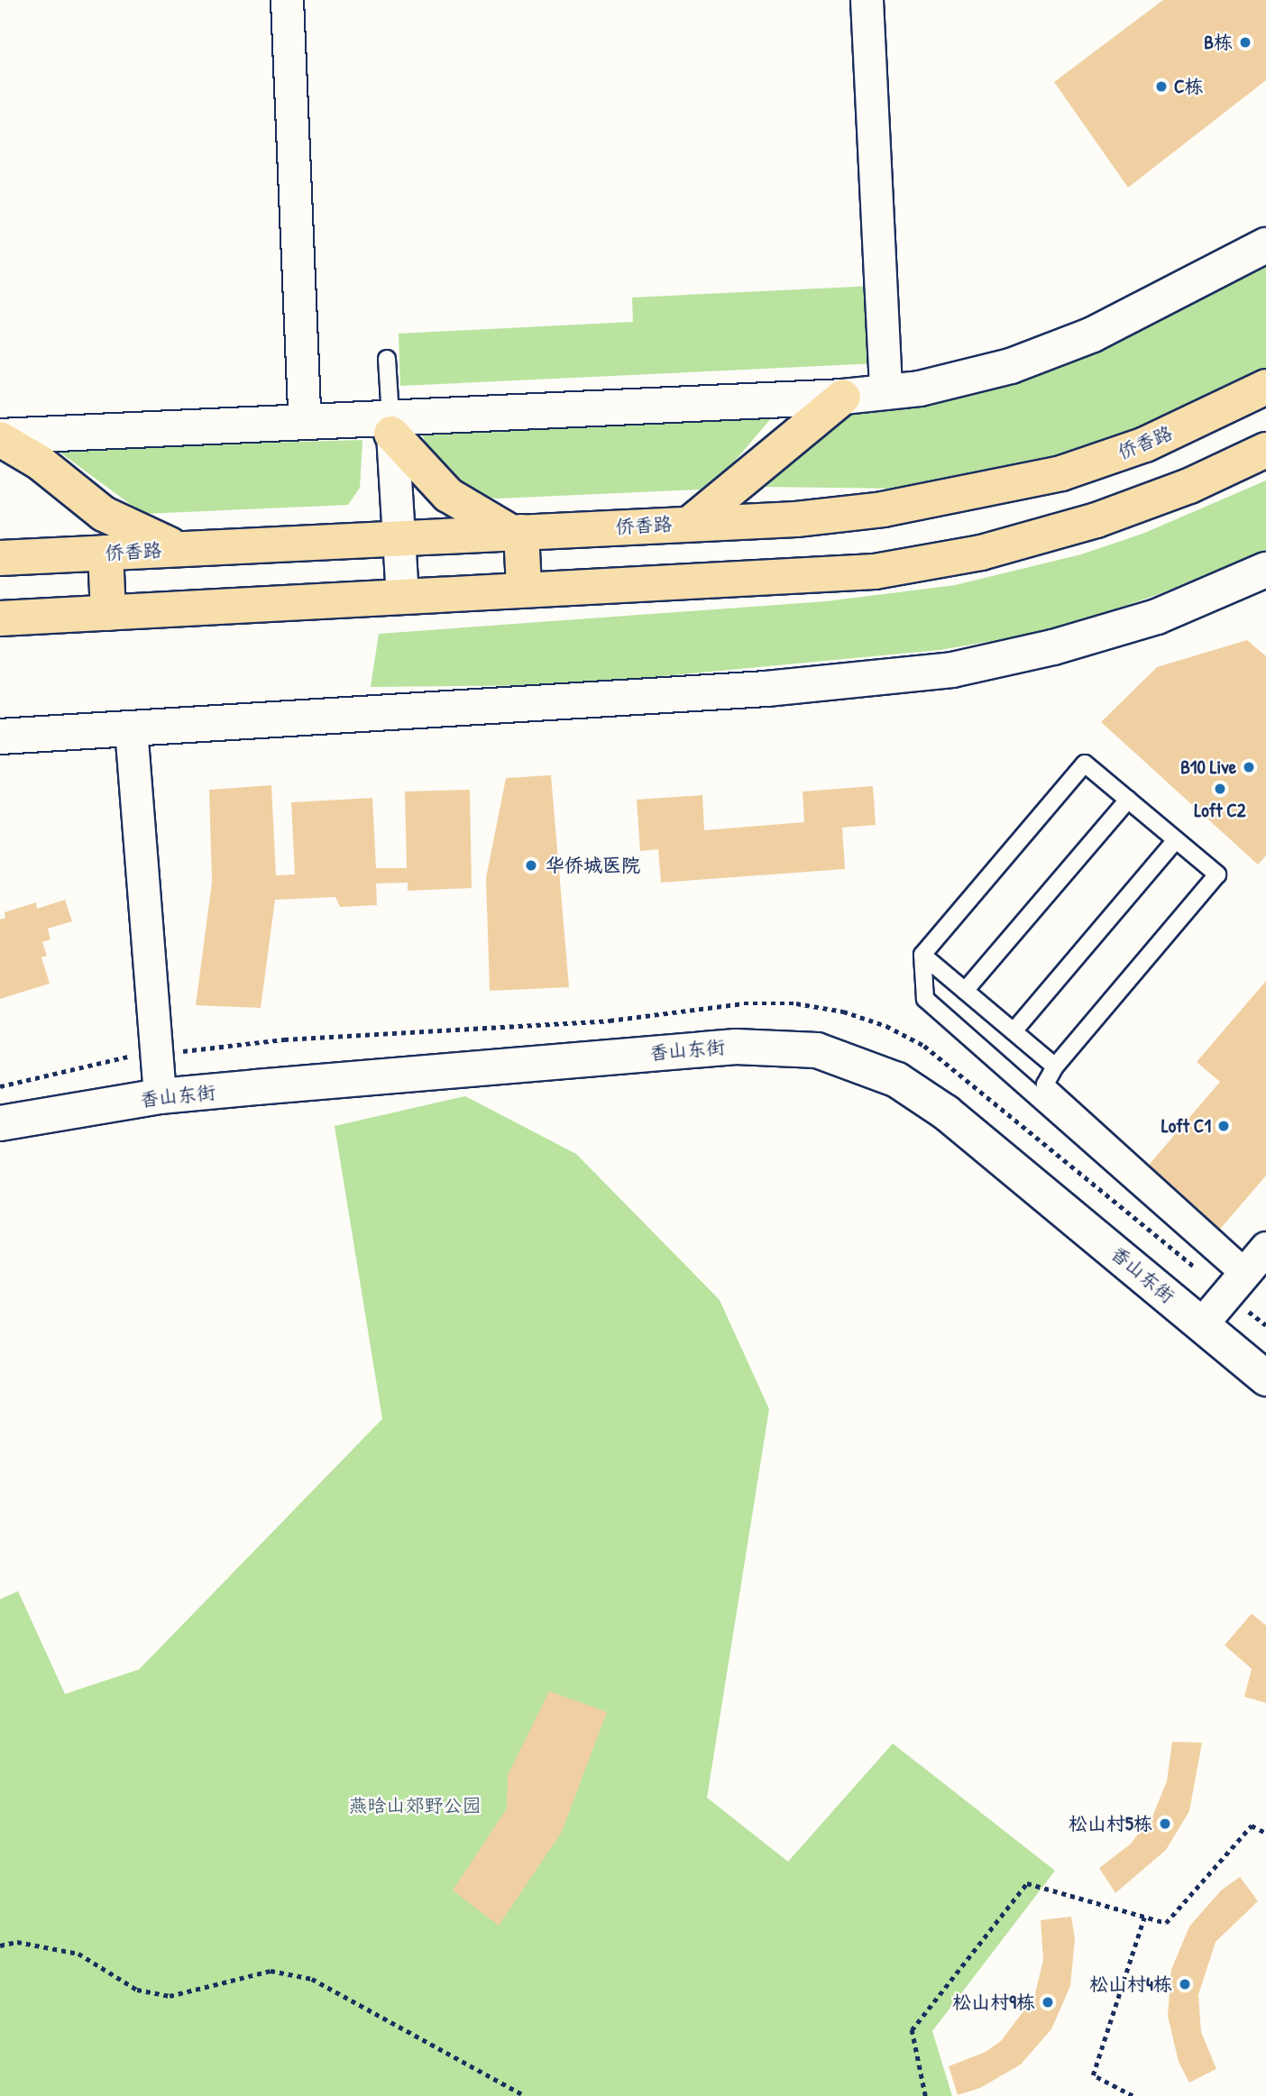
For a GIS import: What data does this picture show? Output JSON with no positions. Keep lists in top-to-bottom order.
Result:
{
  "streets": {
    "main road": ["侨香路", "香山东街"]
  },
  "parks": ["燕晗山郊野公园"],
  "places": [
    "B栋",
    "C栋",
    "B10 Live",
    "Loft C2",
    "华侨城医院",
    "Loft C1",
    "松山村5栋",
    "松山村4栋",
    "松山村9栋"
  ]
}
